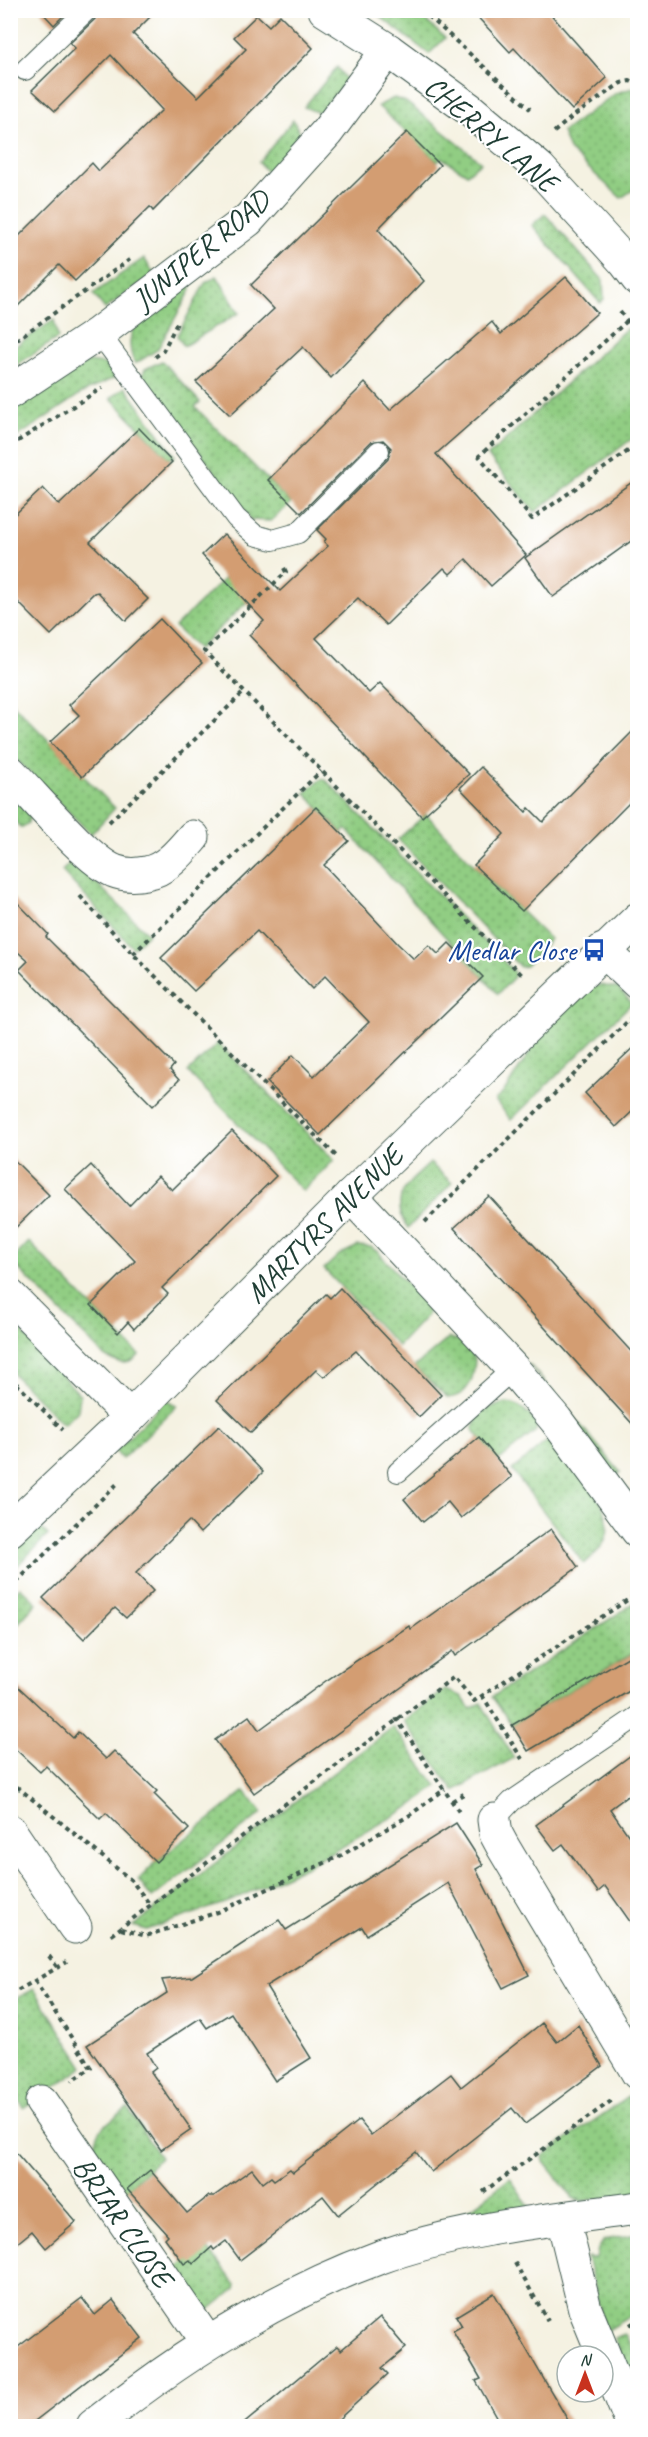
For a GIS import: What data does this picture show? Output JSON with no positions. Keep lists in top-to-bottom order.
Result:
{
  "streets": {
    "street": [
      "CHERRY LANE",
      "JUNIPER ROAD",
      "MARTYRS AVENUE",
      "BRIAR CLOSE"
    ]
  },
  "crossings": [
    ["CHERRY LANE", "JUNIPER ROAD"]
  ],
  "places": {
    "bus stop": ["Medlar Close"]
  },
  "north": "top"
}
